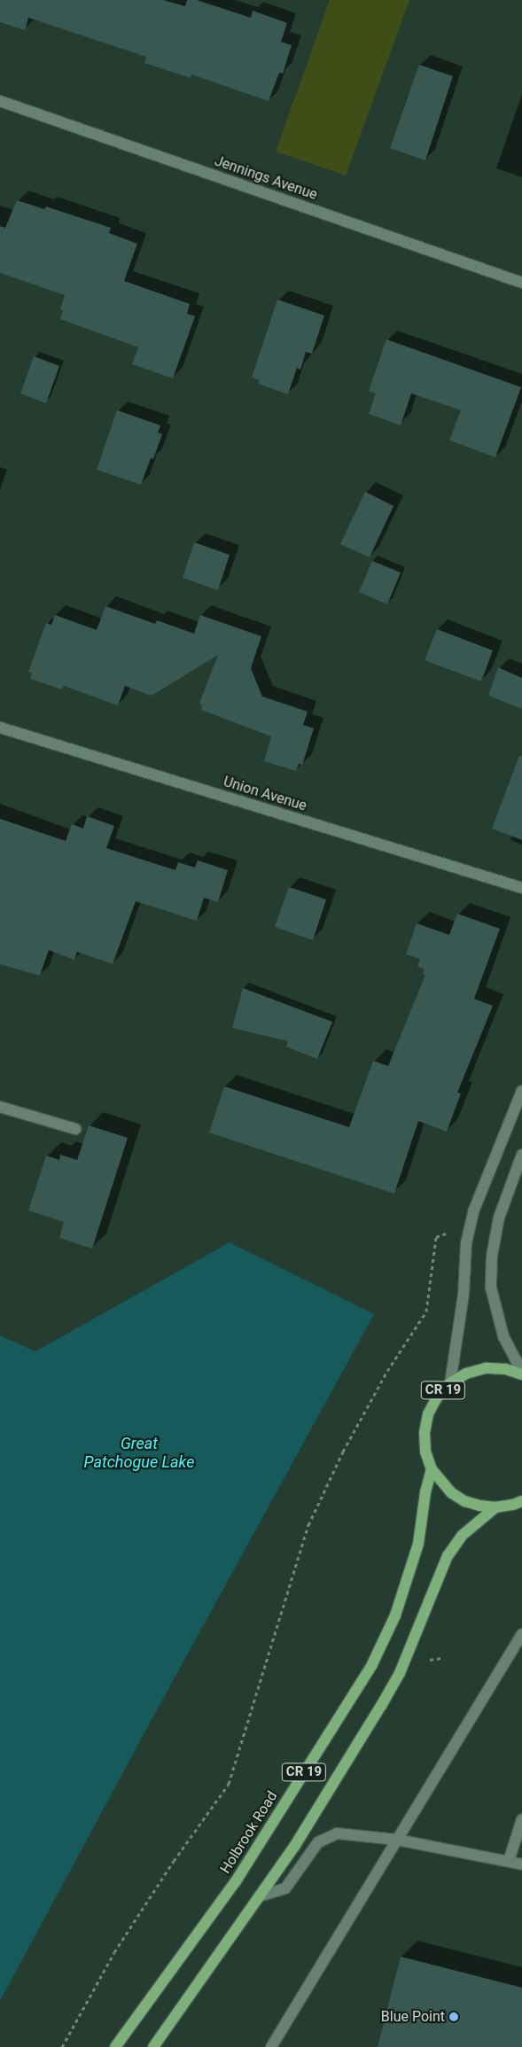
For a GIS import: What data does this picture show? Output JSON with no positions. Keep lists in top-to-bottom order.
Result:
{
  "streets": {
    "main road": ["CR 19", "Holbrook Road"],
    "street": ["Jennings Avenue", "Union Avenue"]
  },
  "crossings": [
    ["CR 19", "Holbrook Road"]
  ],
  "water": ["Great Patchogue Lake"],
  "places": ["Blue Point"]
}
